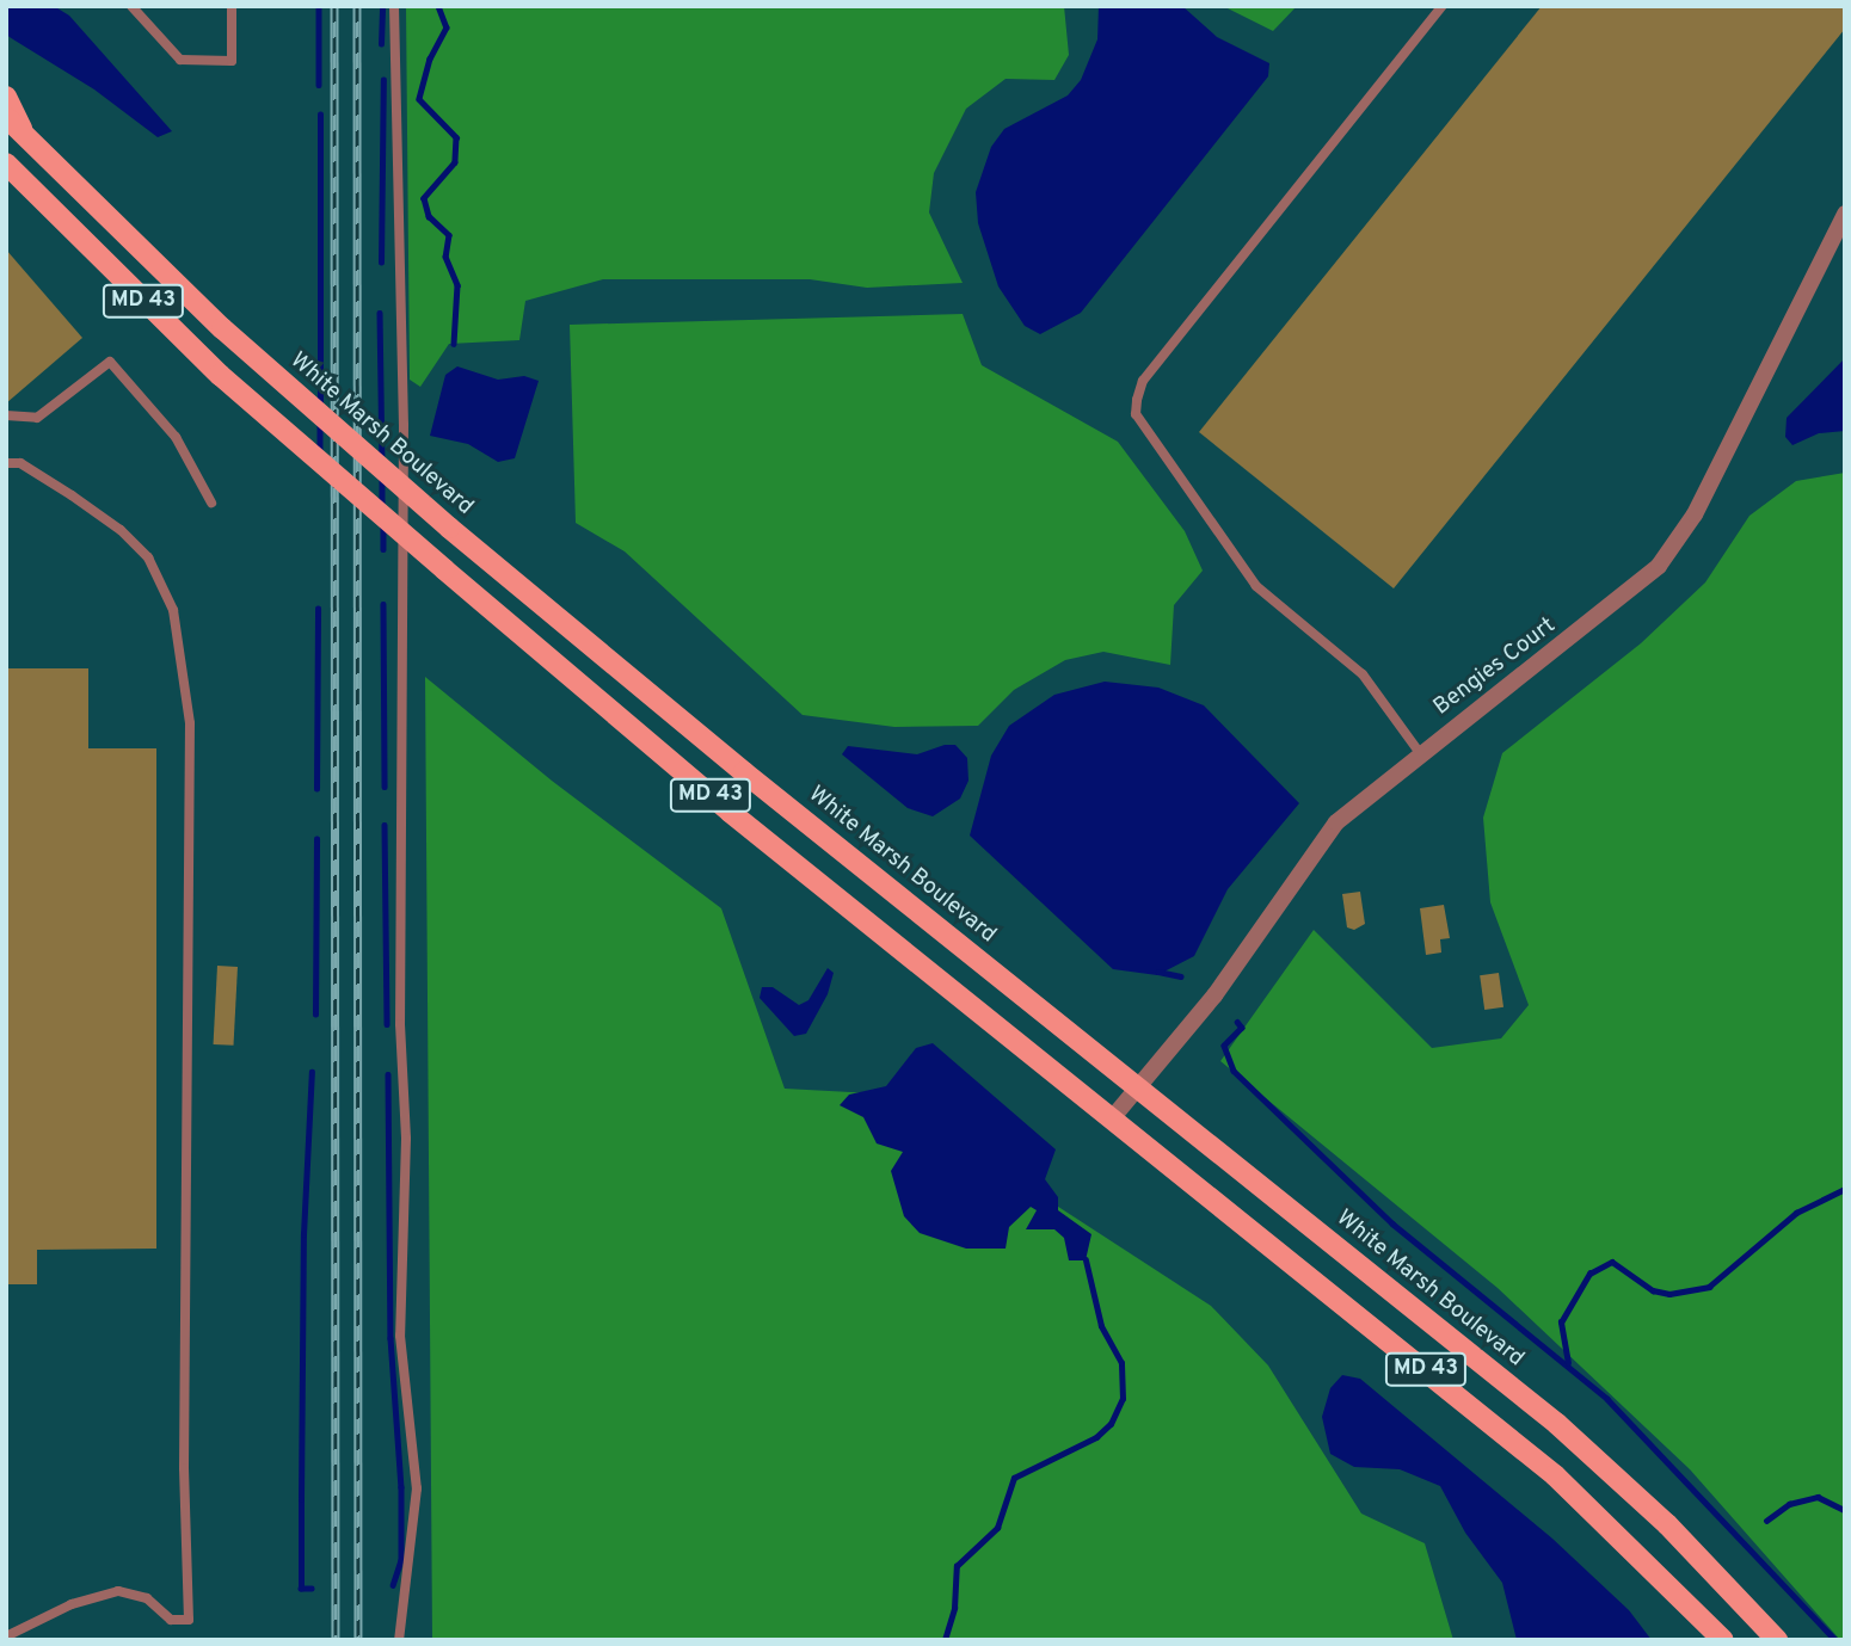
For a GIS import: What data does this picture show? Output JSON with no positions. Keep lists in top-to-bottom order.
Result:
{
  "streets": {
    "main road": ["MD 43", "White Marsh Boulevard"],
    "street": ["Bengies Court"]
  },
  "crossings": [
    ["MD 43", "Bengies Court"],
    ["White Marsh Boulevard", "Bengies Court"]
  ]
}
